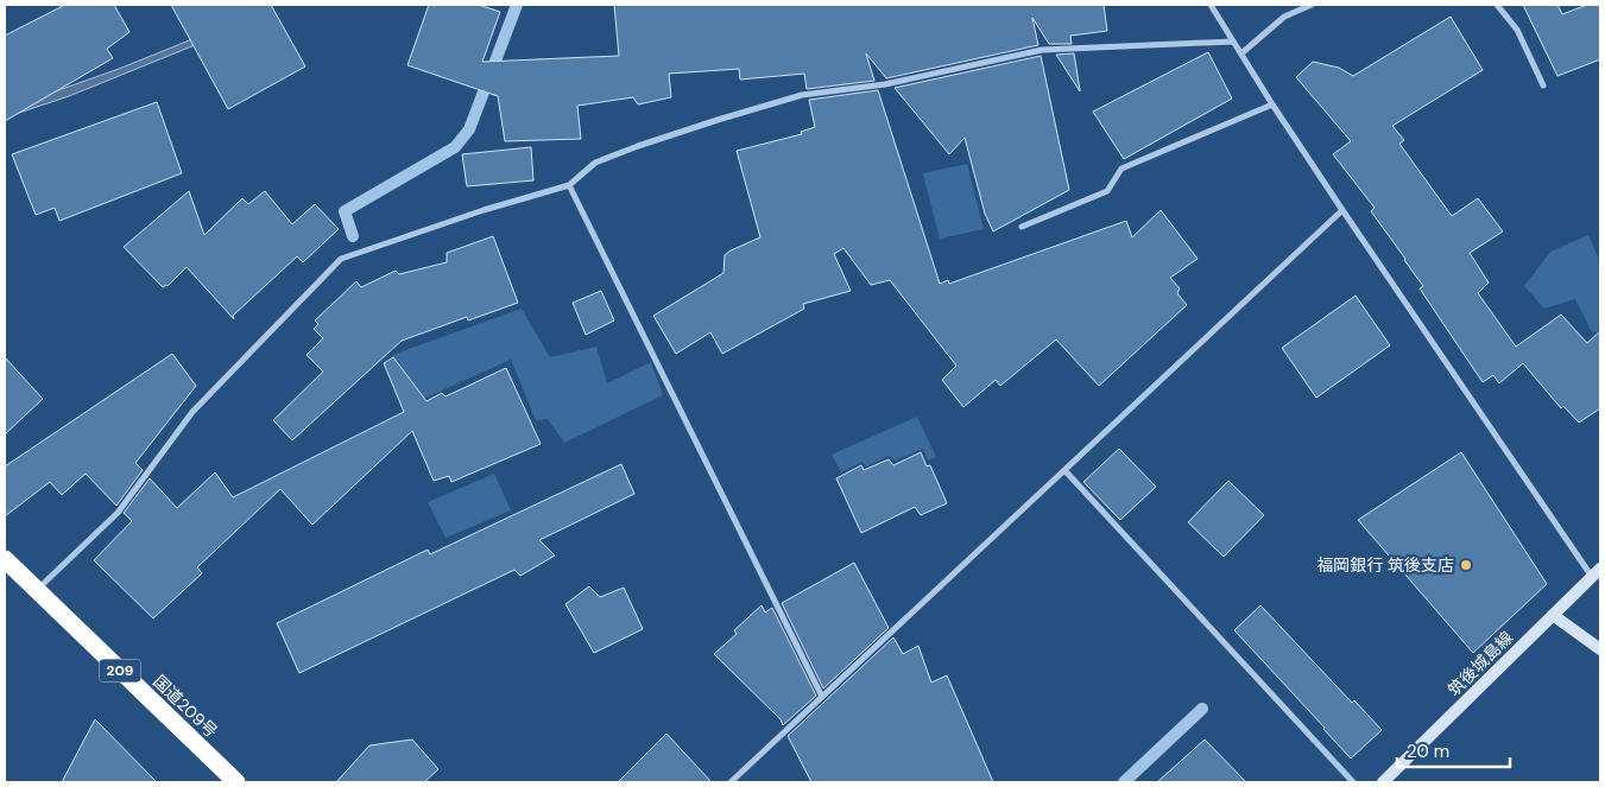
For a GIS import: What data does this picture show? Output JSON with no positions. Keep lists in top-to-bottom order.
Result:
{
  "streets": {
    "highway": ["209", "国道209号"],
    "main road": ["筑後城島線"]
  },
  "places": ["福岡銀行 筑後支店"],
  "scale_bar": "20 m"
}
